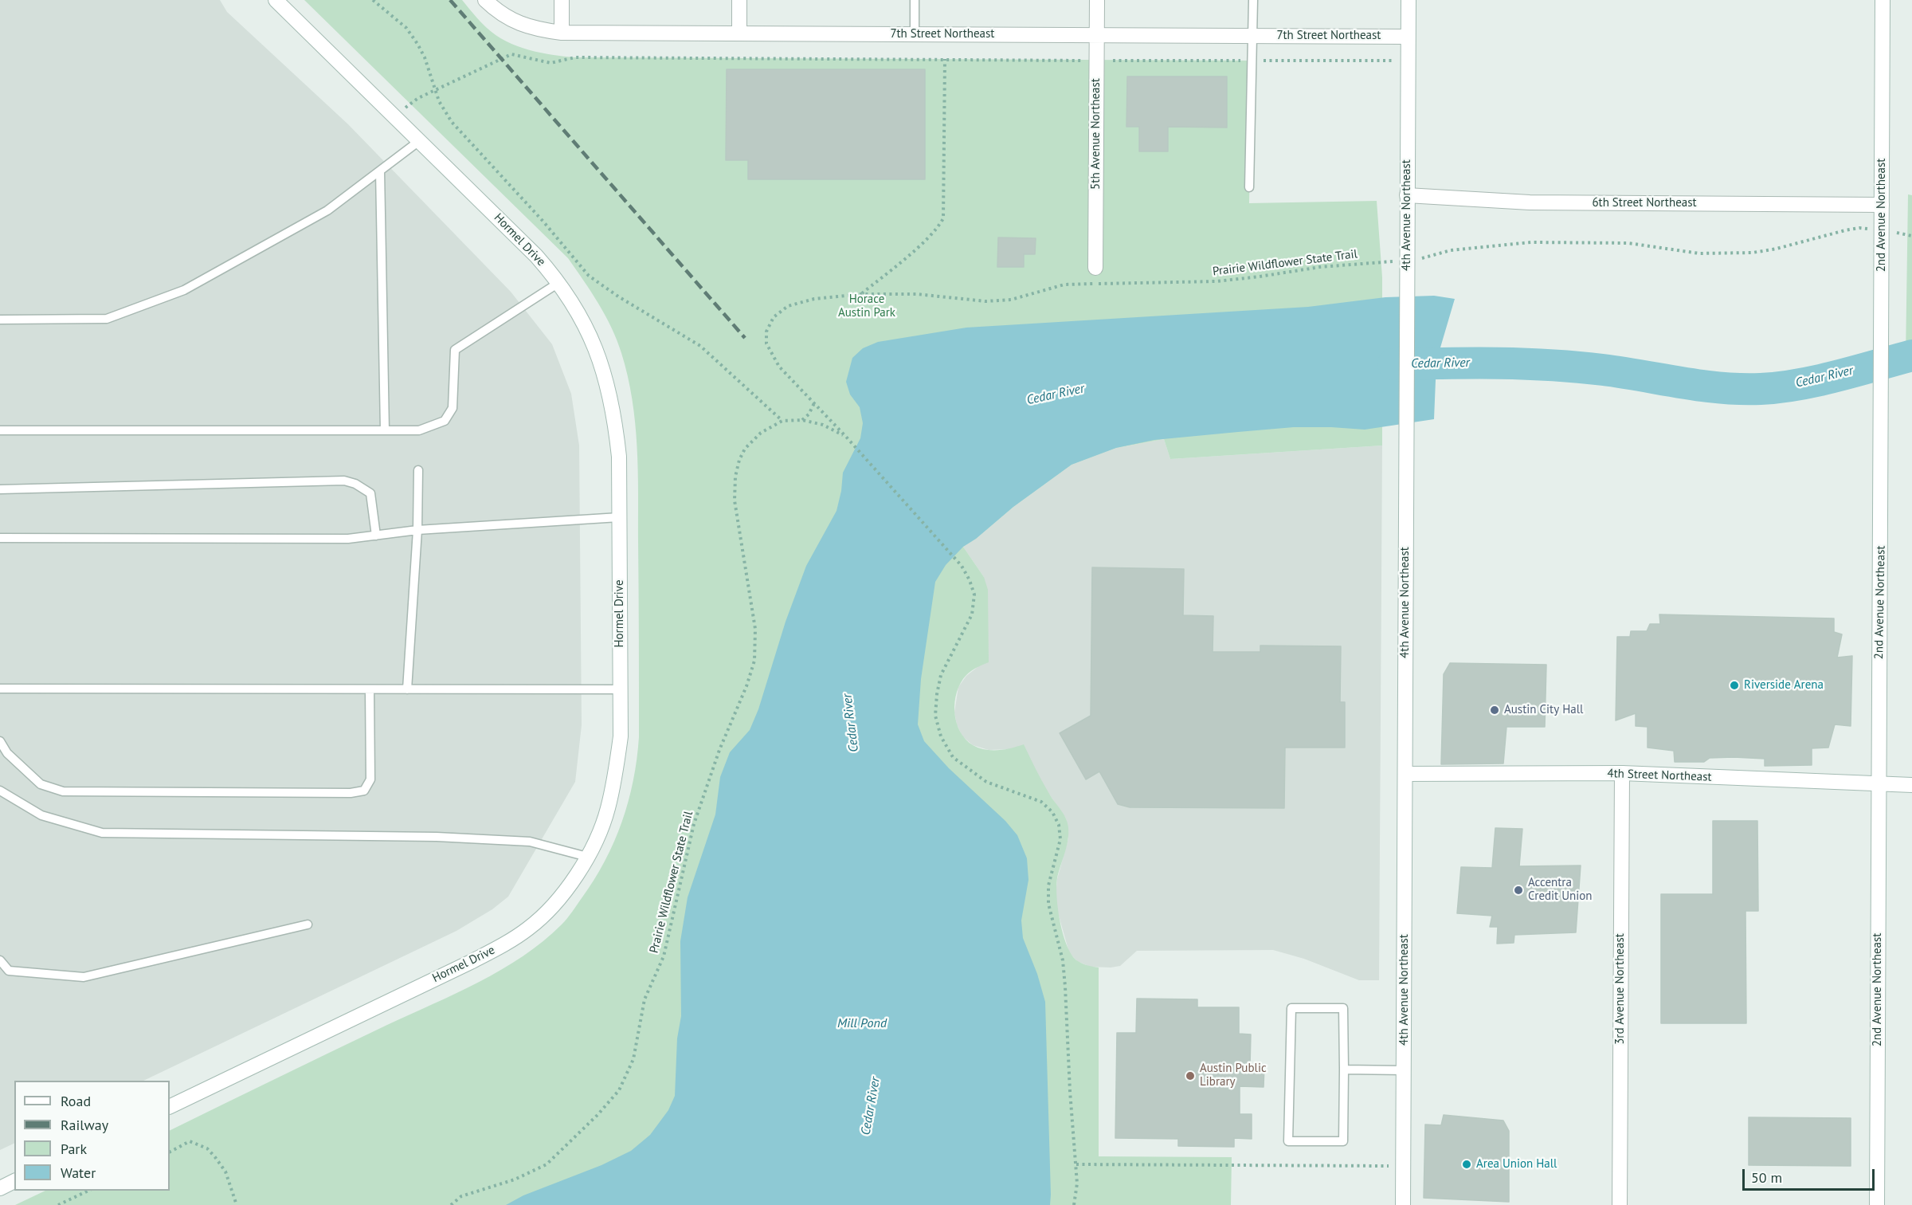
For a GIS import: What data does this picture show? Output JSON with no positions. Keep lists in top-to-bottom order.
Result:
{
  "streets": {
    "street": [
      "7th Street Northeast",
      "5th Avenue Northeast",
      "6th Street Northeast",
      "4th Avenue Northeast",
      "2nd Avenue Northeast",
      "Hormel Drive",
      "4th Street Northeast",
      "3rd Avenue Northeast"
    ],
    "path": ["Prairie Wildflower State Trail"]
  },
  "crossings": [
    ["7th Street Northeast", "5th Avenue Northeast"],
    ["7th Street Northeast", "4th Avenue Northeast"],
    ["6th Street Northeast", "4th Avenue Northeast"],
    ["6th Street Northeast", "2nd Avenue Northeast"],
    ["4th Avenue Northeast", "Prairie Wildflower State Trail"],
    ["4th Avenue Northeast", "4th Street Northeast"],
    ["2nd Avenue Northeast", "Prairie Wildflower State Trail"],
    ["2nd Avenue Northeast", "4th Street Northeast"],
    ["4th Street Northeast", "3rd Avenue Northeast"]
  ],
  "water": ["Cedar River", "Mill Pond"],
  "parks": ["Horace Austin Park"],
  "places": [
    "Riverside Arena",
    "Austin City Hall",
    "Accentra Credit Union",
    "Austin Public Library",
    "Area Union Hall"
  ],
  "legend": [
    "Road",
    "Railway",
    "Park",
    "Water"
  ],
  "scale_bar": "50 m"
}
